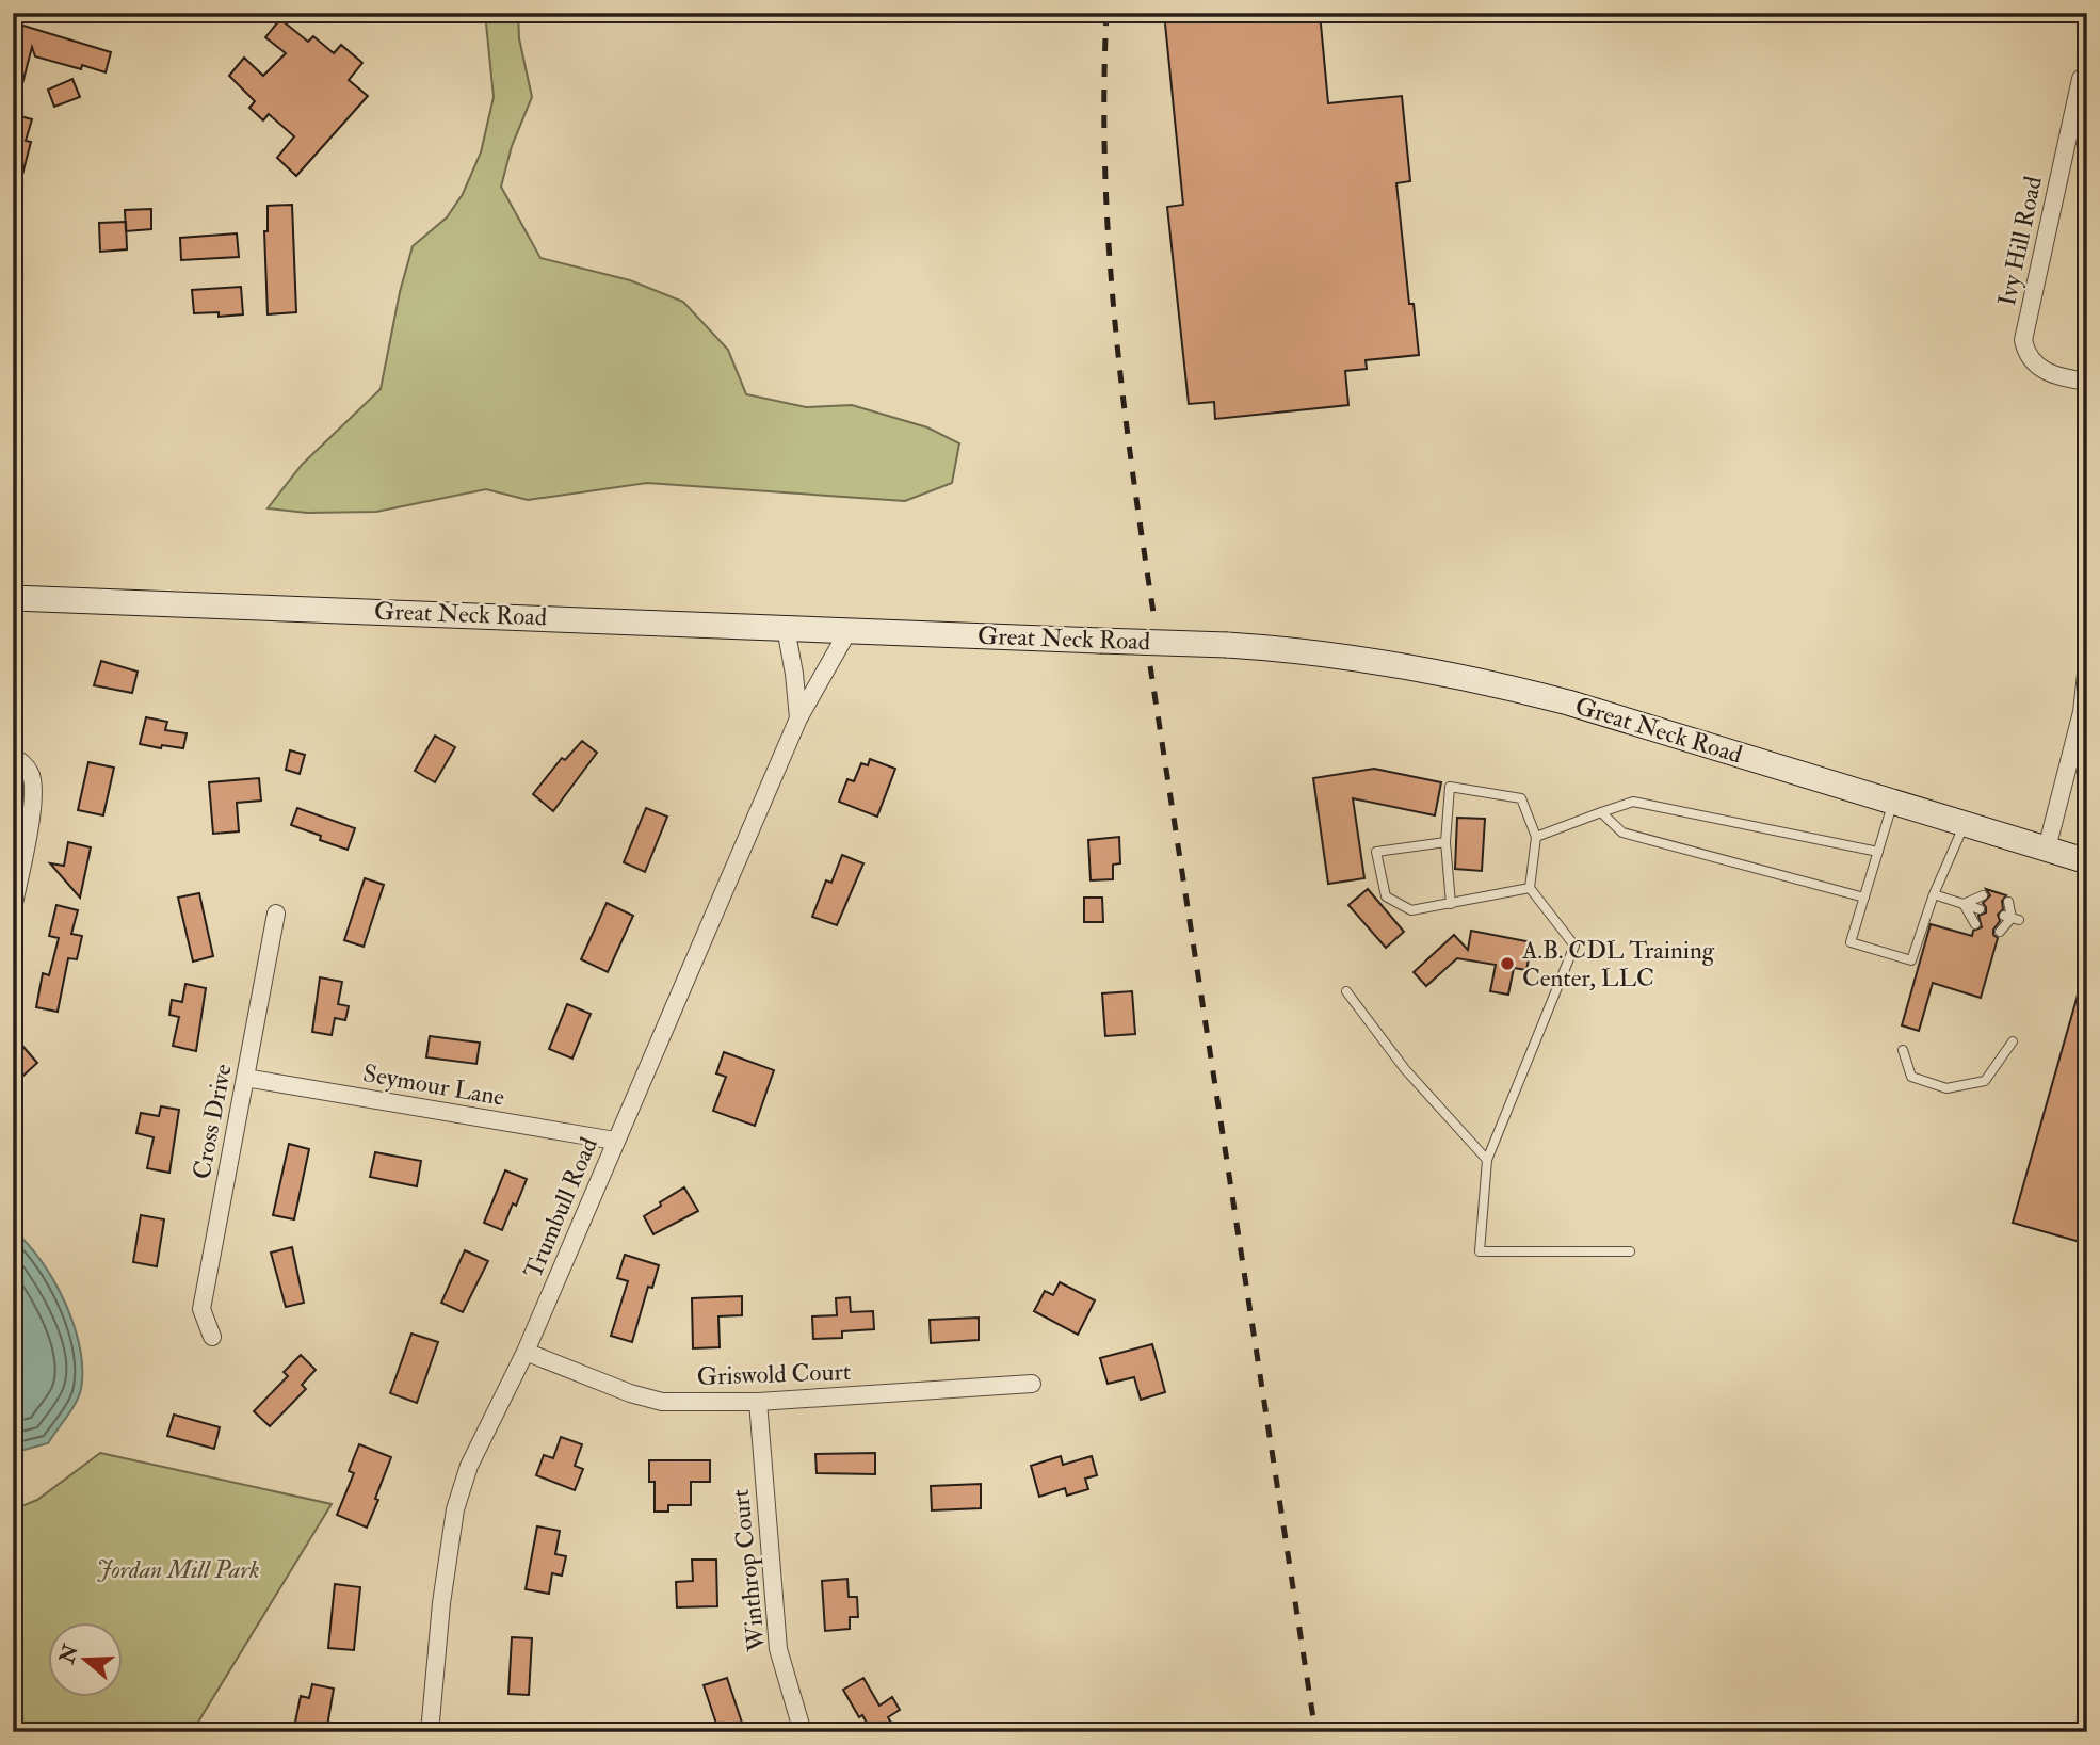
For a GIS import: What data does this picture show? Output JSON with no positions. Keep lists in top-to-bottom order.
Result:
{
  "streets": {
    "main road": ["Great Neck Road"],
    "street": [
      "Ivy Hill Road",
      "Seymour Lane",
      "Cross Drive",
      "Trumbull Road",
      "Griswold Court",
      "Winthrop Court"
    ]
  },
  "crossings": [
    ["Great Neck Road", "Trumbull Road"],
    ["Seymour Lane", "Cross Drive"],
    ["Seymour Lane", "Trumbull Road"],
    ["Trumbull Road", "Griswold Court"],
    ["Griswold Court", "Winthrop Court"]
  ],
  "parks": ["Jordan Mill Park"],
  "places": ["A.B. CDL Training Center, LLC"],
  "north": "left"
}
